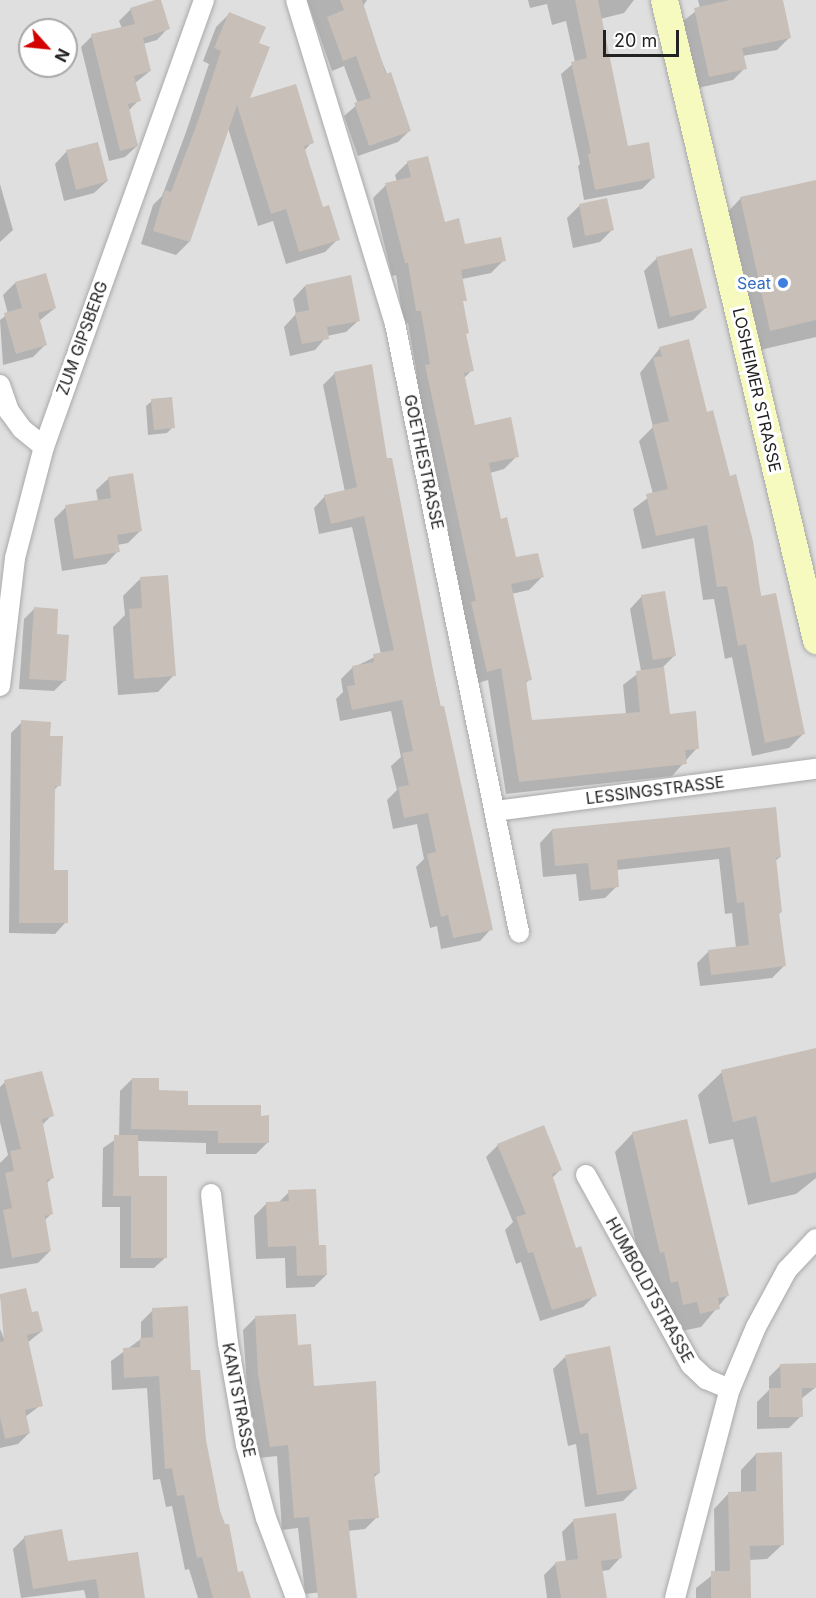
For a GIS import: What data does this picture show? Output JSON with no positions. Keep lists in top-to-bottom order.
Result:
{
  "streets": {
    "main road": ["LOSHEIMER STRASSE"],
    "street": [
      "ZUM GIPSBERG",
      "GOETHESTRASSE",
      "LESSINGSTRASSE",
      "HUMBOLDTSTRASSE",
      "KANTSTRASSE"
    ]
  },
  "crossings": [
    ["GOETHESTRASSE", "LESSINGSTRASSE"]
  ],
  "places": ["Seat"],
  "scale_bar": "20 m",
  "north": "bottom right"
}
